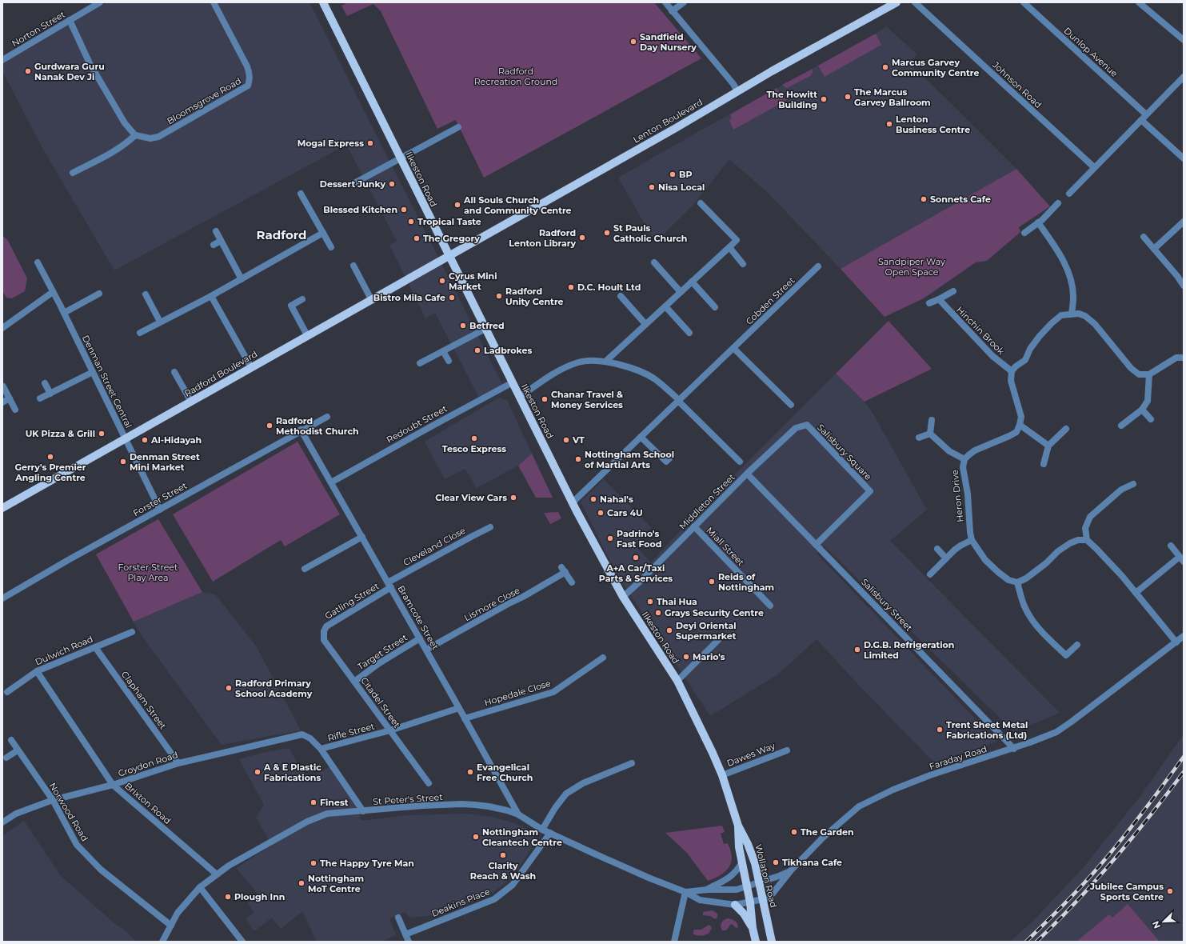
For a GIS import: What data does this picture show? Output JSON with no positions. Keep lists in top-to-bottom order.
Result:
{
  "streets": {
    "main road": [
      "Lenton Boulevard",
      "Ilkeston Road",
      "Radford Boulevard",
      "Wollaton Road"
    ],
    "street": [
      "Norton Street",
      "Dunlop Avenue",
      "Johnson Road",
      "Bloomsgrove Road",
      "Cobden Street",
      "Hinchin Brook",
      "Denman Street Central",
      "Redoubt Street",
      "Salisbury Square",
      "Heron Drive",
      "Forster Street",
      "Middleton Street",
      "Cleveland Close",
      "Miall Street",
      "Gatling Street",
      "Lismore Close",
      "Salisbury Street",
      "Bramcote Street",
      "Dulwich Road",
      "Target Street",
      "Hopedale Close",
      "Clapham Street",
      "Citadel Street",
      "Rifle Street",
      "Dawes Way",
      "Faraday Road",
      "Croydon Road",
      "St Peter's Street",
      "Brixton Road",
      "Norwood Road",
      "Deakins Place"
    ]
  },
  "crossings": [
    ["Lenton Boulevard", "Ilkeston Road"],
    ["Lenton Boulevard", "Radford Boulevard"],
    ["Ilkeston Road", "Cobden Street"],
    ["Ilkeston Road", "Radford Boulevard"],
    ["Ilkeston Road", "Redoubt Street"],
    ["Ilkeston Road", "Middleton Street"],
    ["Ilkeston Road", "Dawes Way"],
    ["Ilkeston Road", "Wollaton Road"],
    ["Radford Boulevard", "Denman Street Central"],
    ["Denman Street Central", "Forster Street"],
    ["Redoubt Street", "Bramcote Street"],
    ["Salisbury Square", "Middleton Street"],
    ["Salisbury Square", "Salisbury Street"],
    ["Forster Street", "Bramcote Street"],
    ["Middleton Street", "Miall Street"],
    ["Middleton Street", "Salisbury Street"],
    ["Cleveland Close", "Gatling Street"],
    ["Cleveland Close", "Bramcote Street"],
    ["Gatling Street", "Bramcote Street"],
    ["Gatling Street", "Citadel Street"],
    ["Lismore Close", "Bramcote Street"],
    ["Salisbury Street", "Faraday Road"],
    ["Bramcote Street", "Target Street"],
    ["Bramcote Street", "Hopedale Close"],
    ["Bramcote Street", "Rifle Street"],
    ["Bramcote Street", "St Peter's Street"],
    ["Dulwich Road", "Clapham Street"],
    ["Dulwich Road", "Brixton Road"],
    ["Target Street", "Citadel Street"],
    ["Clapham Street", "Croydon Road"],
    ["Citadel Street", "Rifle Street"],
    ["Rifle Street", "Croydon Road"],
    ["Faraday Road", "St Peter's Street"],
    ["Faraday Road", "Wollaton Road"],
    ["Croydon Road", "Brixton Road"],
    ["Croydon Road", "Norwood Road"],
    ["St Peter's Street", "Brixton Road"],
    ["St Peter's Street", "Norwood Road"],
    ["St Peter's Street", "Deakins Place"]
  ],
  "districts": ["Radford"],
  "parks": ["Radford Recreation Ground", "Sandpiper Way Open Space", "Forster Street Play Area"],
  "places": [
    "Sandfield Day Nursery",
    "Marcus Garvey Community Centre",
    "Gurdwara Guru Nanak Dev Ji",
    "The Marcus Garvey Ballroom",
    "The Howitt Building",
    "Lenton Business Centre",
    "Mogal Express",
    "BP",
    "Dessert Junky",
    "Nisa Local",
    "Sonnets Cafe",
    "All Souls Church and Community Centre",
    "Blessed Kitchen",
    "Tropical Taste",
    "St Pauls Catholic Church",
    "Radford Lenton Library",
    "The Gregory",
    "Cyrus Mini Market",
    "D.C. Hoult Ltd",
    "Radford Unity Centre",
    "Bistro Mila Cafe",
    "Betfred",
    "Ladbrokes",
    "Chanar Travel & Money Services",
    "Radford Methodist Church",
    "UK Pizza & Grill",
    "Tesco Express",
    "Al-Hidayah",
    "VT",
    "Gerry's Premier Angling Centre",
    "Nottingham School of Martial Arts",
    "Denman Street Mini Market",
    "Clear View Cars",
    "Nahal's",
    "Cars 4U",
    "Padrino's Fast Food",
    "A+A Car/Taxi Parts & Services",
    "Reids of Nottingham",
    "Thai Hua",
    "Grays Security Centre",
    "Deyi Oriental Supermarket",
    "D.G.B. Refrigeration Limited",
    "Mario's",
    "Radford Primary School Academy",
    "Trent Sheet Metal Fabrications (Ltd)",
    "A & E Plastic Fabrications",
    "Evangelical Free Church",
    "Finest",
    "The Garden",
    "Nottingham Cleantech Centre",
    "Clarity Reach & Wash",
    "Tikhana Cafe",
    "The Happy Tyre Man",
    "Nottingham MoT Centre",
    "Jubilee Campus Sports Centre",
    "Plough Inn"
  ],
  "north": "bottom left"
}
